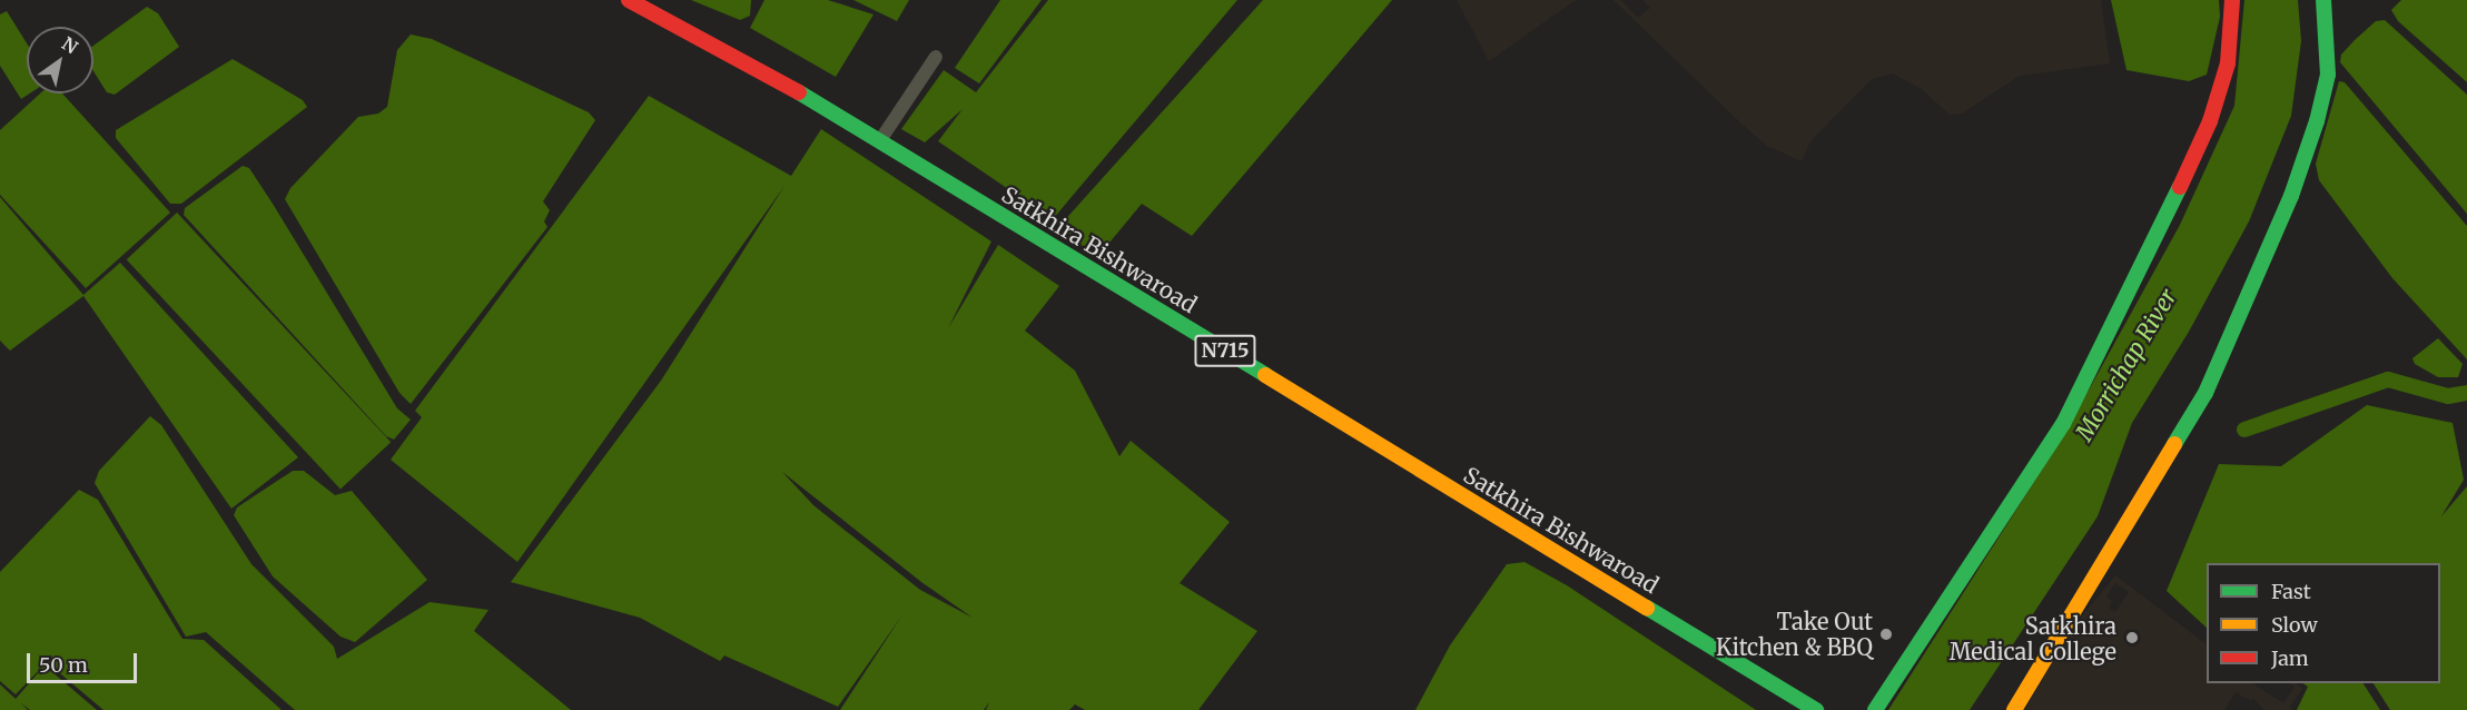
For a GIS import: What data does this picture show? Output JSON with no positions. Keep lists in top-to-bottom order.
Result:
{
  "streets": {
    "main road": ["Satkhira Bishwaroad", "N715"]
  },
  "water": ["Morrichap River"],
  "places": ["Take Out Kitchen & BBQ", "Satkhira Medical College"],
  "legend": ["Fast", "Slow", "Jam"],
  "scale_bar": "50 m",
  "north": "top right"
}
